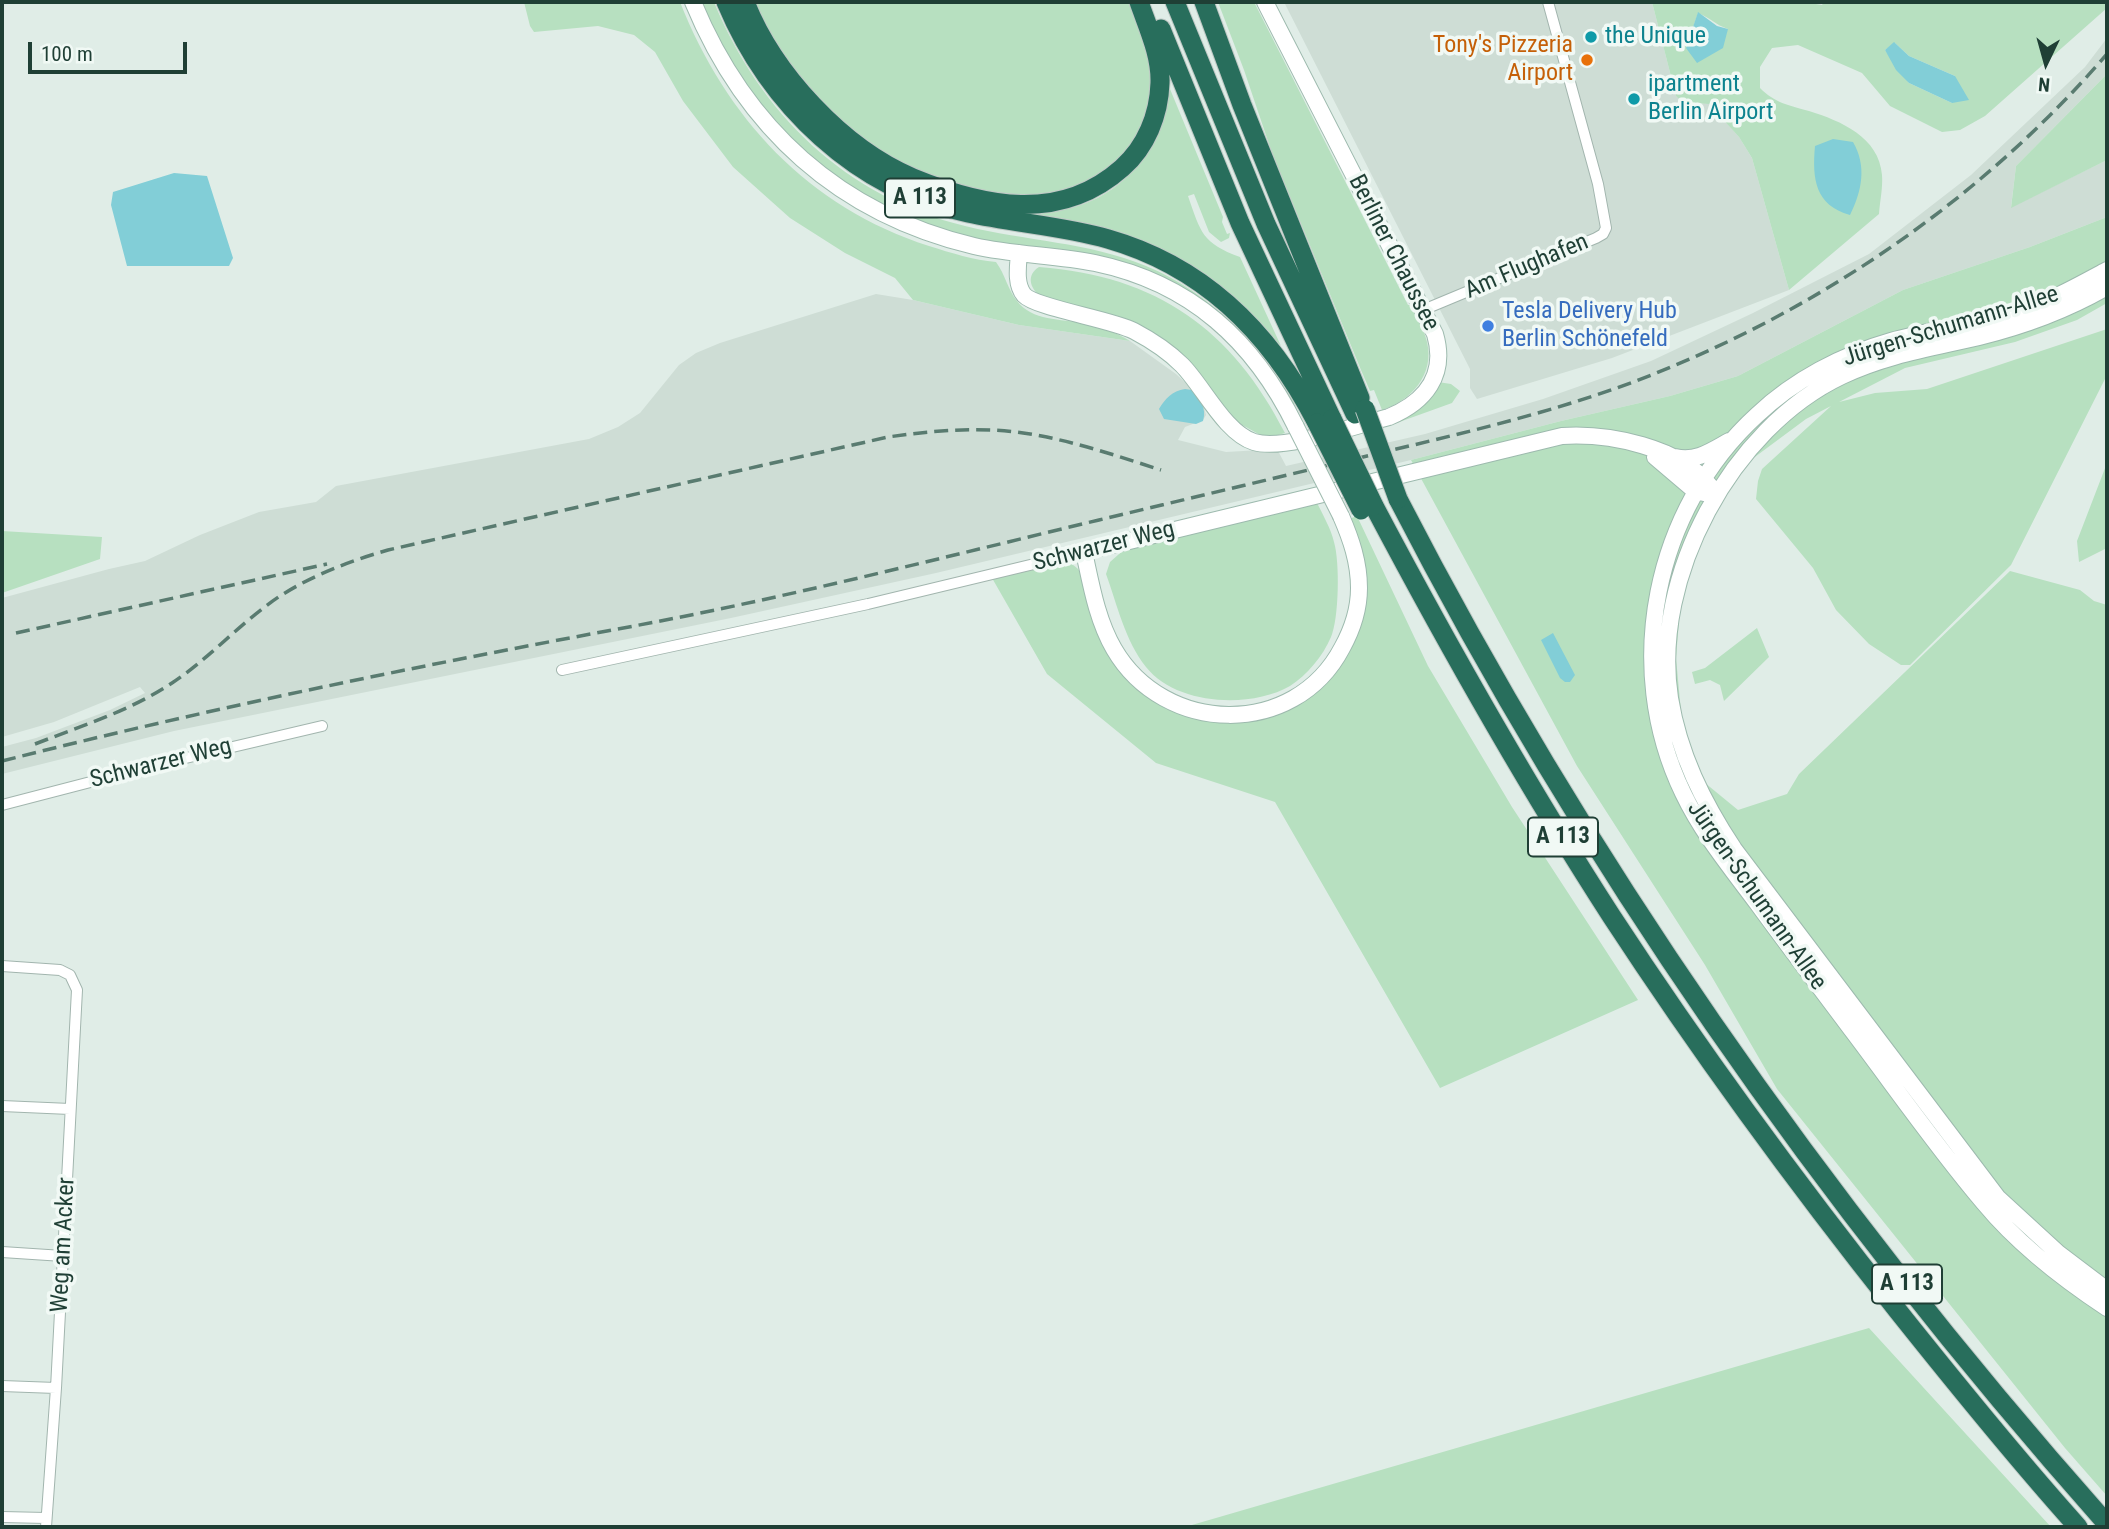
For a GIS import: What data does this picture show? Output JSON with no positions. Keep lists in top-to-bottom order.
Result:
{
  "streets": {
    "highway": ["A 113"],
    "street": [
      "Berliner Chaussee",
      "Am Flughafen",
      "Jürgen-Schumann-Allee",
      "Schwarzer Weg",
      "Weg am Acker"
    ]
  },
  "crossings": [
    ["Berliner Chaussee", "Am Flughafen"],
    ["Jürgen-Schumann-Allee", "Schwarzer Weg"]
  ],
  "places": [
    "the Unique",
    "Tony's Pizzeria Airport",
    "ipartment Berlin Airport",
    "Tesla Delivery Hub Berlin Schönefeld"
  ],
  "scale_bar": "100 m",
  "north": "bottom"
}
